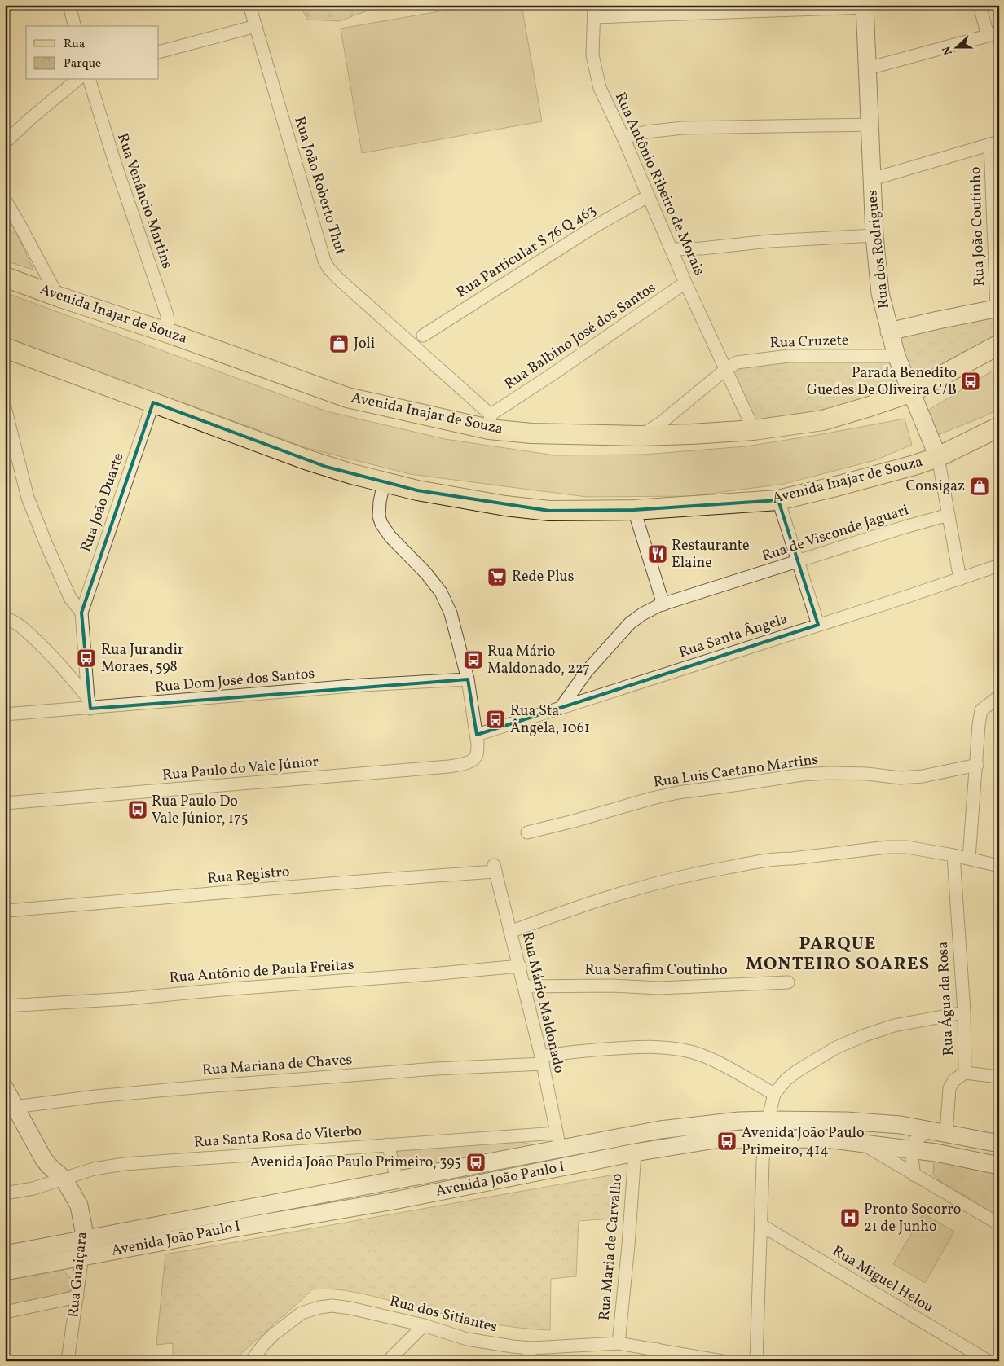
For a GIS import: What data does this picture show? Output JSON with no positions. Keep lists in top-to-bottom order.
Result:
{
  "streets": {
    "main road": [
      "Rua dos Rodrigues",
      "Avenida Inajar de Souza",
      "Avenida João Paulo I",
      "Rua Guaiçara"
    ],
    "street": [
      "Rua Antônio Ribeiro de Morais",
      "Rua João Roberto Thut",
      "Rua Venâncio Martins",
      "Rua João Coutinho",
      "Rua Particular S 76 Q 463",
      "Rua Balbino José dos Santos",
      "Rua Cruzete",
      "Rua João Duarte",
      "Rua de Visconde Jaguari",
      "Rua Santa Ângela",
      "Rua Dom José dos Santos",
      "Rua Paulo do Vale Júnior",
      "Rua Luis Caetano Martins",
      "Rua Registro",
      "Rua Serafim Coutinho",
      "Rua Antônio de Paula Freitas",
      "Rua Água da Rosa",
      "Rua Mário Maldonado",
      "Rua Mariana de Chaves",
      "Rua Santa Rosa do Viterbo",
      "Rua Maria de Carvalho",
      "Rua Miguel Helou",
      "Rua dos Sitiantes"
    ]
  },
  "crossings": [
    ["Rua Antônio Ribeiro de Morais", "Rua Particular S 76 Q 463"],
    ["Rua Antônio Ribeiro de Morais", "Avenida Inajar de Souza"],
    ["Rua Antônio Ribeiro de Morais", "Rua Balbino José dos Santos"],
    ["Rua Antônio Ribeiro de Morais", "Rua Cruzete"],
    ["Rua João Roberto Thut", "Avenida Inajar de Souza"],
    ["Rua João Roberto Thut", "Rua Balbino José dos Santos"],
    ["Rua Venâncio Martins", "Avenida Inajar de Souza"],
    ["Rua dos Rodrigues", "Avenida Inajar de Souza"],
    ["Rua dos Rodrigues", "Rua Cruzete"],
    ["Rua dos Rodrigues", "Rua de Visconde Jaguari"],
    ["Rua dos Rodrigues", "Rua Santa Ângela"],
    ["Avenida Inajar de Souza", "Rua Balbino José dos Santos"],
    ["Avenida Inajar de Souza", "Rua Cruzete"],
    ["Avenida Inajar de Souza", "Rua João Duarte"],
    ["Rua de Visconde Jaguari", "Rua Santa Ângela"],
    ["Rua Santa Ângela", "Rua Paulo do Vale Júnior"],
    ["Rua Registro", "Rua Mário Maldonado"],
    ["Rua Serafim Coutinho", "Rua Mário Maldonado"],
    ["Rua Antônio de Paula Freitas", "Rua Mário Maldonado"],
    ["Rua Água da Rosa", "Avenida João Paulo I"],
    ["Rua Mário Maldonado", "Rua Mariana de Chaves"],
    ["Rua Mário Maldonado", "Rua Santa Rosa do Viterbo"],
    ["Rua Mário Maldonado", "Avenida João Paulo I"],
    ["Rua Mariana de Chaves", "Rua Guaiçara"],
    ["Rua Santa Rosa do Viterbo", "Avenida João Paulo I"],
    ["Rua Santa Rosa do Viterbo", "Rua Guaiçara"],
    ["Avenida João Paulo I", "Rua Maria de Carvalho"],
    ["Avenida João Paulo I", "Rua Guaiçara"],
    ["Rua Maria de Carvalho", "Rua dos Sitiantes"]
  ],
  "districts": ["PARQUE MONTEIRO SOARES"],
  "places": {
    "shop": ["Joli", "Consigaz"],
    "bus stop": [
      "Parada Benedito Guedes De Oliveira C/B",
      "Rua Jurandir Moraes, 598",
      "Rua Mário Maldonado, 227",
      "Rua Sta. Ângela, 1061",
      "Rua Paulo Do Vale Júnior, 175",
      "Avenida João Paulo Primeiro, 414",
      "Avenida João Paulo Primeiro, 395"
    ],
    "restaurant": ["Restaurante Elaine"],
    "supermarket": ["Rede Plus"],
    "hospital": ["Pronto Socorro 21 de Junho"]
  },
  "legend": ["Rua", "Parque"],
  "north": "left"
}
